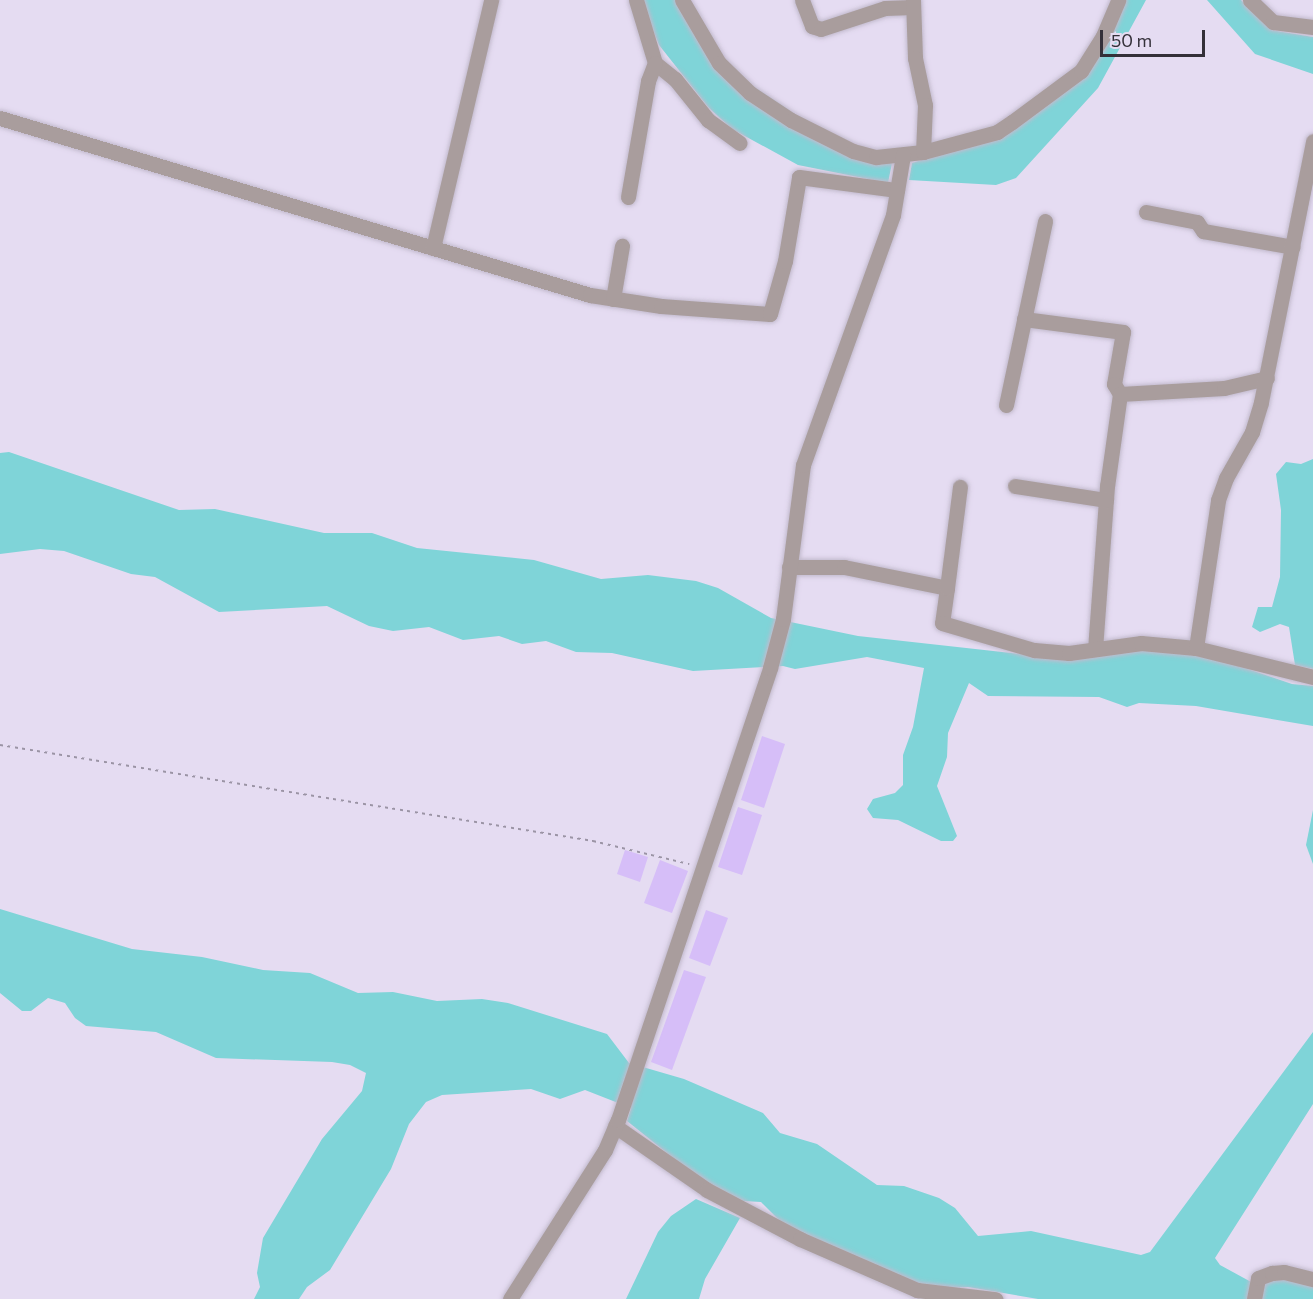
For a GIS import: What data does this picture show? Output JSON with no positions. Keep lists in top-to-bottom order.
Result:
{
  "scale_bar": "50 m"
}
